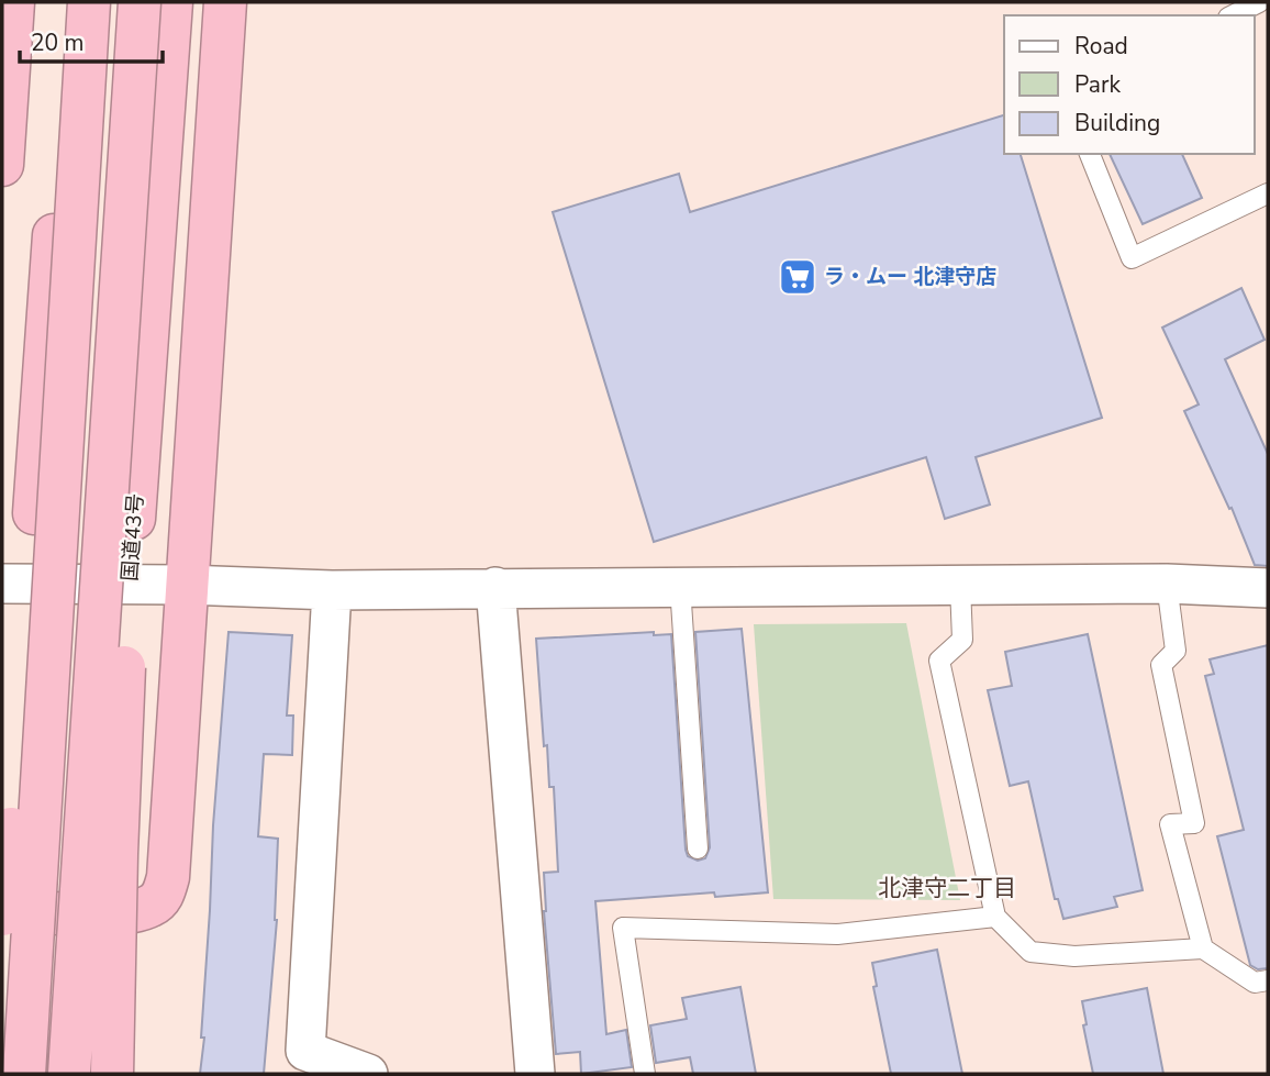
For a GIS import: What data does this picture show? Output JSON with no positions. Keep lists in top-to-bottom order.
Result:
{
  "streets": {
    "highway": ["国道43号"]
  },
  "districts": ["北津守二丁目"],
  "places": {
    "supermarket": ["ラ・ムー 北津守店"]
  },
  "legend": ["Road", "Park", "Building"],
  "scale_bar": "20 m"
}
